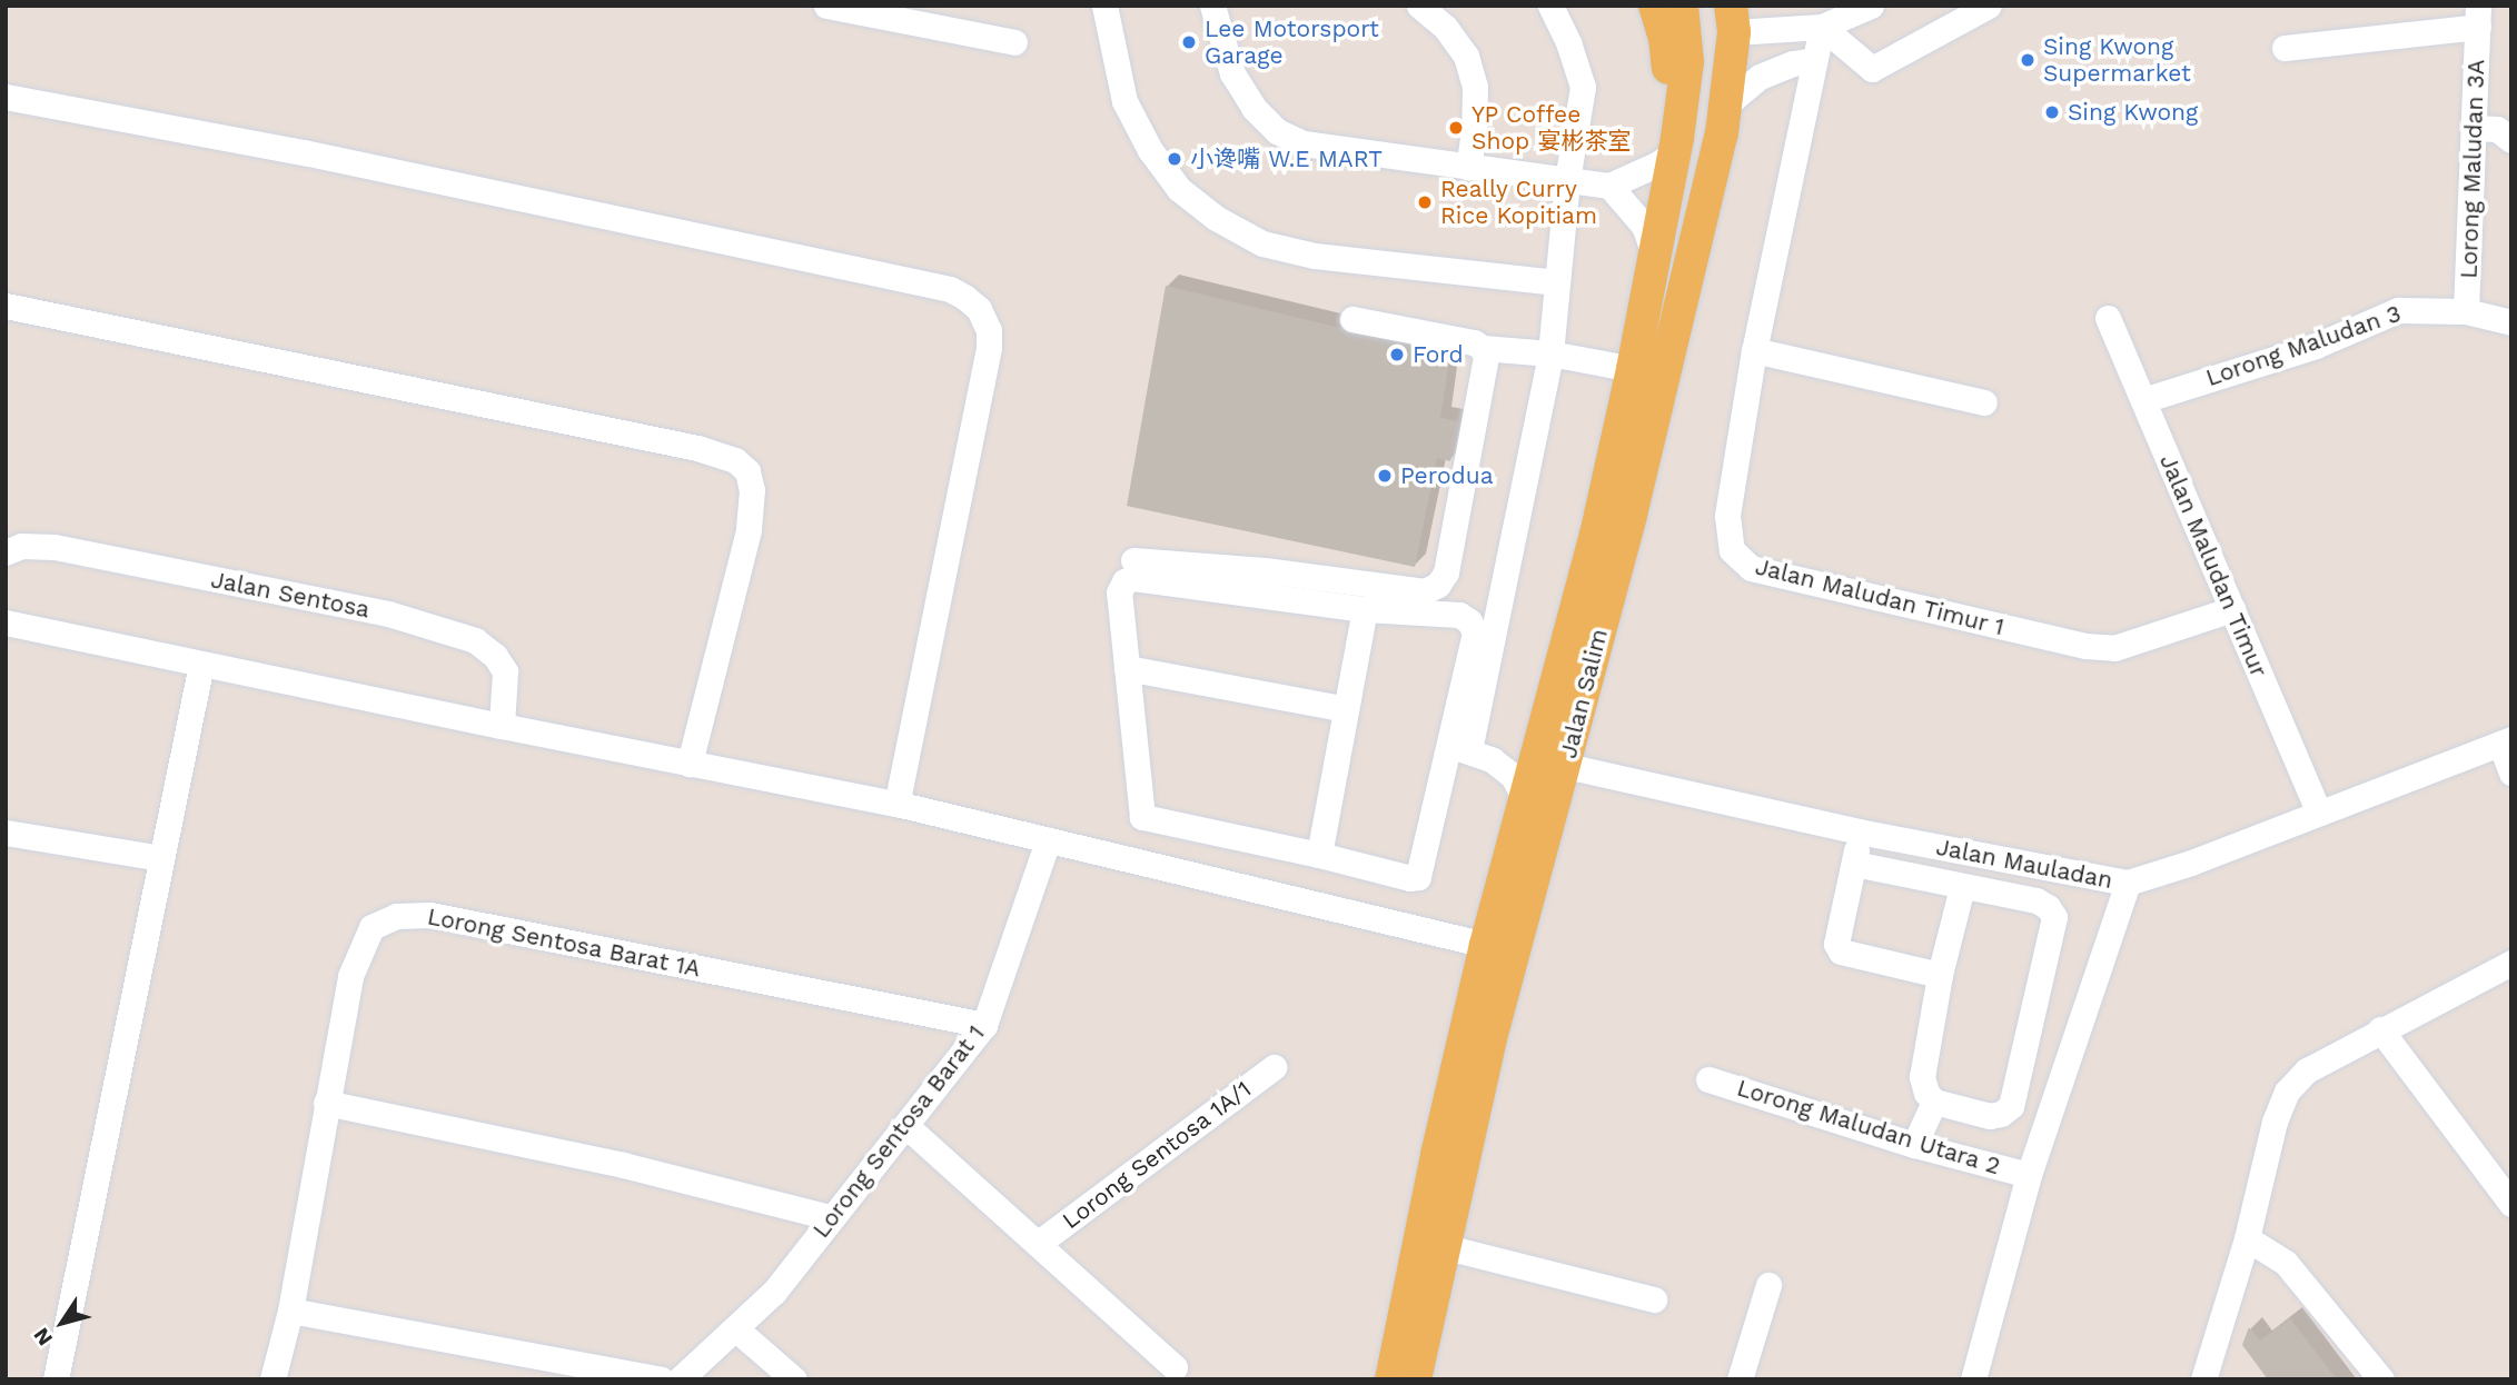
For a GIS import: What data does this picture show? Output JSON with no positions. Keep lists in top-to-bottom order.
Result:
{
  "streets": {
    "main road": ["Jalan Salim"],
    "street": [
      "Lorong Maludan 3A",
      "Lorong Maludan 3",
      "Jalan Maludan Timur",
      "Jalan Sentosa",
      "Jalan Maludan Timur 1",
      "Jalan Mauladan",
      "Lorong Sentosa Barat 1A",
      "Lorong Maludan Utara 2",
      "Lorong Sentosa Barat 1",
      "Lorong Sentosa 1A/1"
    ]
  },
  "crossings": [
    ["Lorong Maludan 3A", "Lorong Maludan 3"],
    ["Lorong Maludan 3", "Jalan Maludan Timur"],
    ["Jalan Maludan Timur", "Jalan Maludan Timur 1"],
    ["Jalan Maludan Timur", "Jalan Mauladan"],
    ["Jalan Salim", "Jalan Mauladan"],
    ["Lorong Sentosa Barat 1A", "Lorong Sentosa Barat 1"]
  ],
  "places": [
    "Lee Motorsport Garage",
    "Sing Kwong Supermarket",
    "Sing Kwong",
    "YP Coffee Shop 宴彬茶室",
    "小谗嘴 W.E MART",
    "Really Curry Rice Kopitiam",
    "Ford",
    "Perodua"
  ],
  "north": "bottom left"
}
